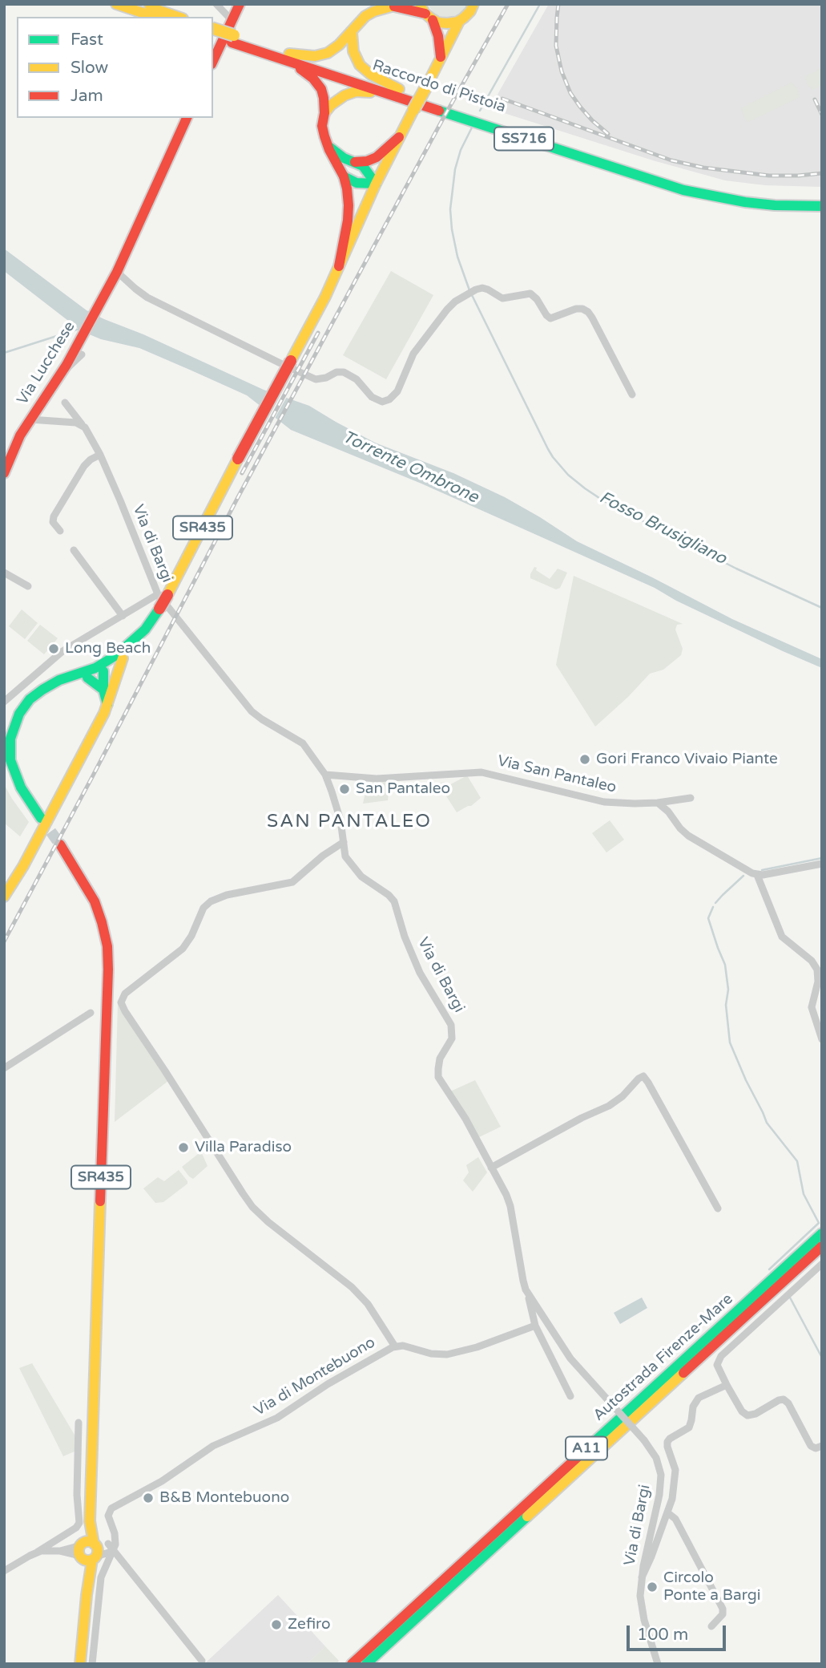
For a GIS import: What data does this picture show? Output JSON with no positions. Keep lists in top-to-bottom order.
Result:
{
  "streets": {
    "main road": [
      "Raccordo di Pistoia",
      "SS716",
      "Via Lucchese",
      "SR435",
      "Autostrada Firenze-Mare",
      "A11"
    ],
    "street": ["Via di Bargi", "Via San Pantaleo", "Via di Montebuono"]
  },
  "crossings": [
    ["SR435", "Via di Bargi"],
    ["Via di Bargi", "Via San Pantaleo"]
  ],
  "districts": ["SAN PANTALEO"],
  "water": ["Torrente Ombrone", "Fosso Brusigliano"],
  "places": [
    "Long Beach",
    "Gori Franco Vivaio Piante",
    "San Pantaleo",
    "Villa Paradiso",
    "B&B Montebuono",
    "Circolo Ponte a Bargi",
    "Zefiro"
  ],
  "legend": ["Fast", "Slow", "Jam"],
  "scale_bar": "100 m"
}
